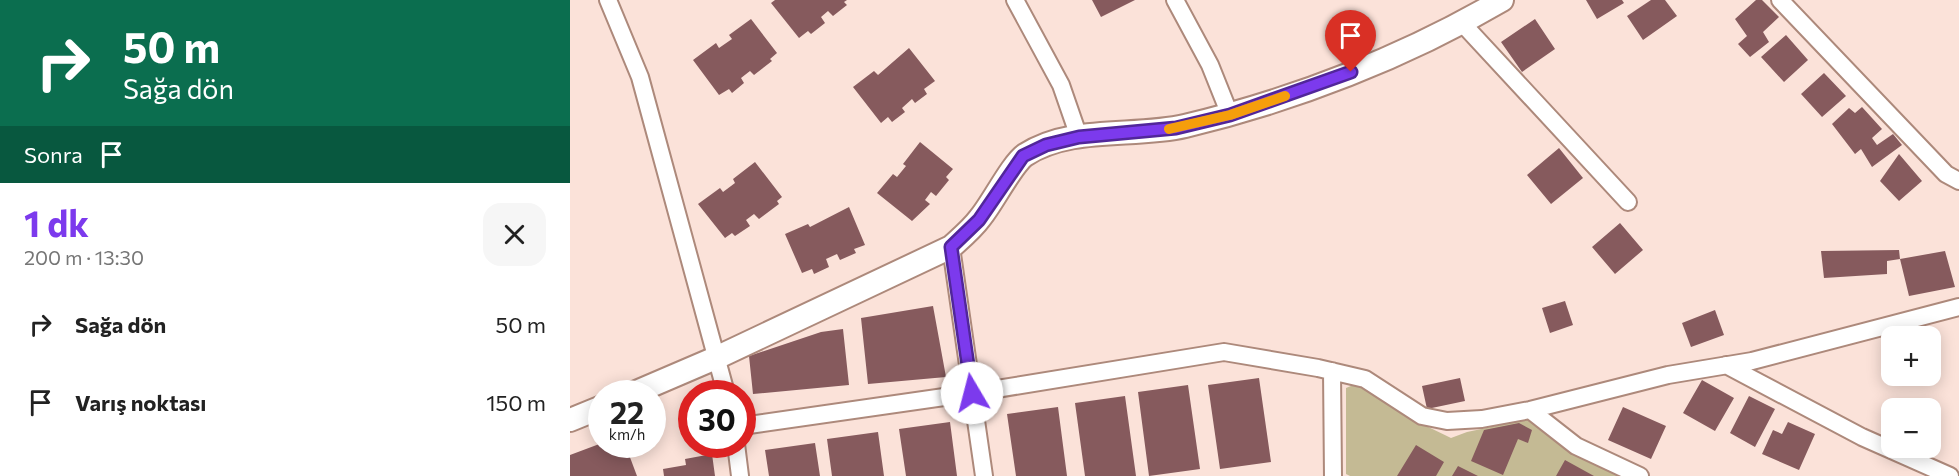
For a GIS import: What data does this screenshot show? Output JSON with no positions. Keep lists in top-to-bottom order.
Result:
{
  "page": {
    "turn": ["50 m", "Sağa dön"],
    "then": "Sonra",
    "heading": ["1 dk", "200 m · 13:30"],
    "list": [
      {
        "name": "Sağa dön",
        "value": "50 m"
      },
      {
        "name": "Varış noktası",
        "value": "150 m"
      }
    ],
    "map_buttons": ["+", "−"],
    "speed": "22 km/h",
    "limit": "30"
  }
}
